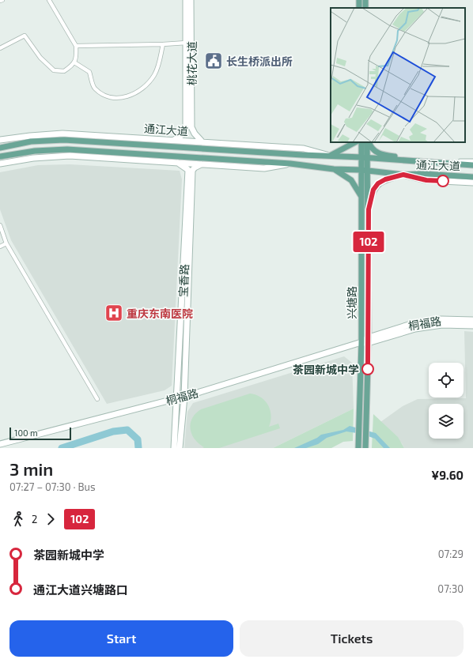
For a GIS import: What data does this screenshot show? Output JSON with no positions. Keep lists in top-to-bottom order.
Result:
{
  "streets": {
    "main road": ["通江大道", "兴塘路"],
    "street": ["桃花大道", "宝香路", "桐福路"]
  },
  "crossings": [
    ["通江大道", "兴塘路"],
    ["宝香路", "桐福路"],
    ["兴塘路", "桐福路"]
  ],
  "places": {
    "public building": ["长生桥派出所"],
    "hospital": ["重庆东南医院"],
    "other": ["茶园新城中学"]
  },
  "lines": ["bus line 102"],
  "scale_bar": "100 m",
  "page": {
    "on_map": "102",
    "scale": "100 m",
    "heading": ["3 min", "07:27 – 07:30 · Bus", "¥9.60"],
    "legs": ["2", "102"],
    "list": [
      {
        "name": "茶园新城中学",
        "value": "07:29"
      },
      {
        "name": "通江大道兴塘路口",
        "value": "07:30"
      }
    ],
    "buttons": ["Start", "Tickets"]
  }
}
